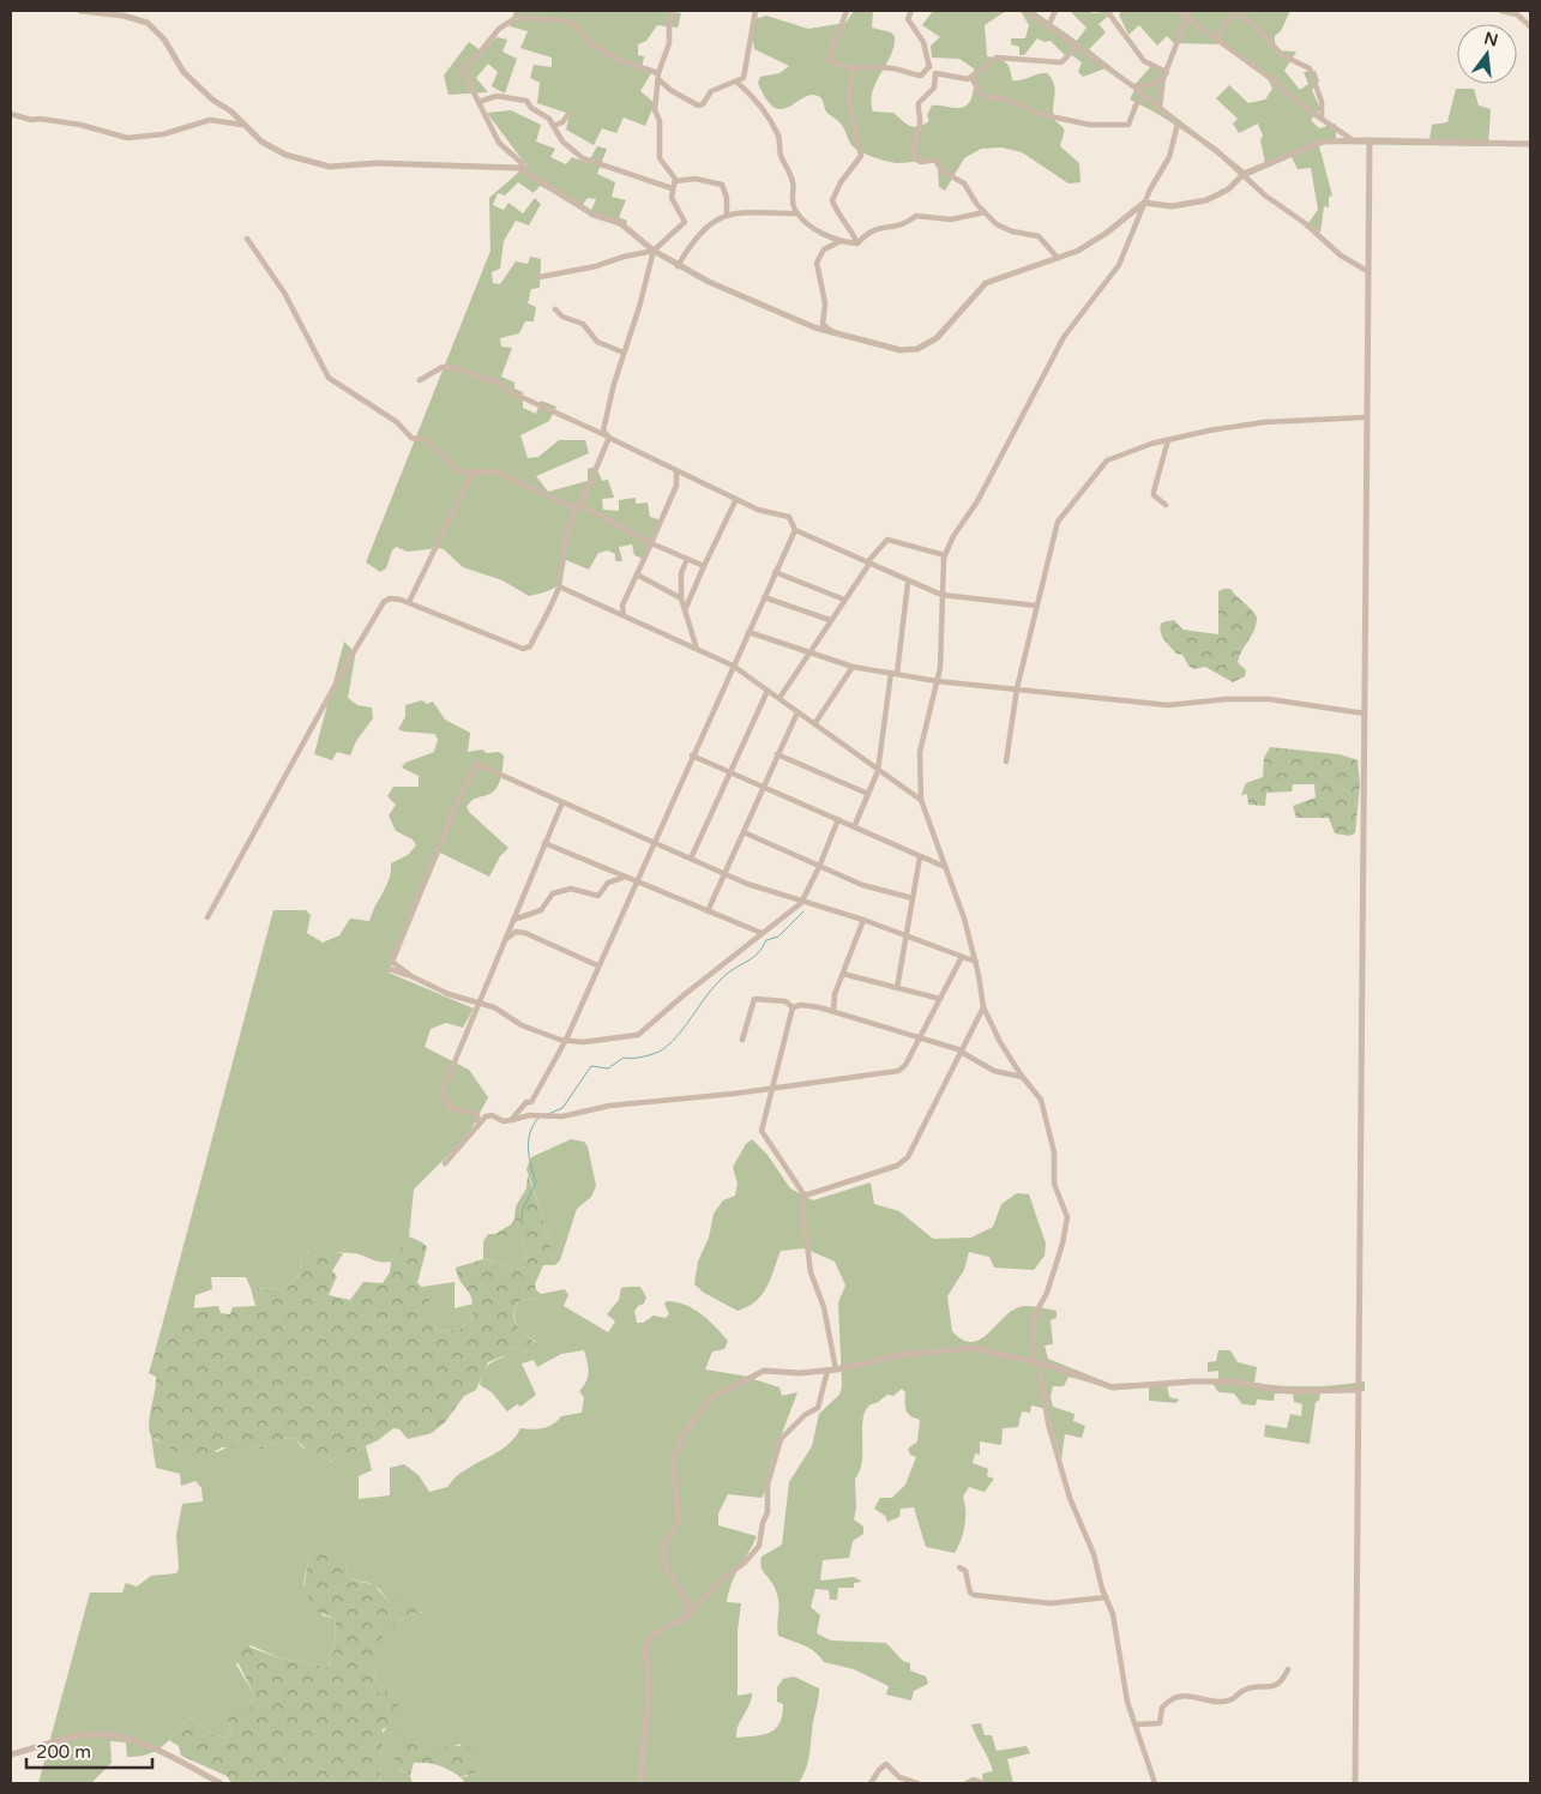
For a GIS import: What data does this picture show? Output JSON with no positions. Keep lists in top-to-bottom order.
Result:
{
  "scale_bar": "200 m",
  "north": "top"
}
